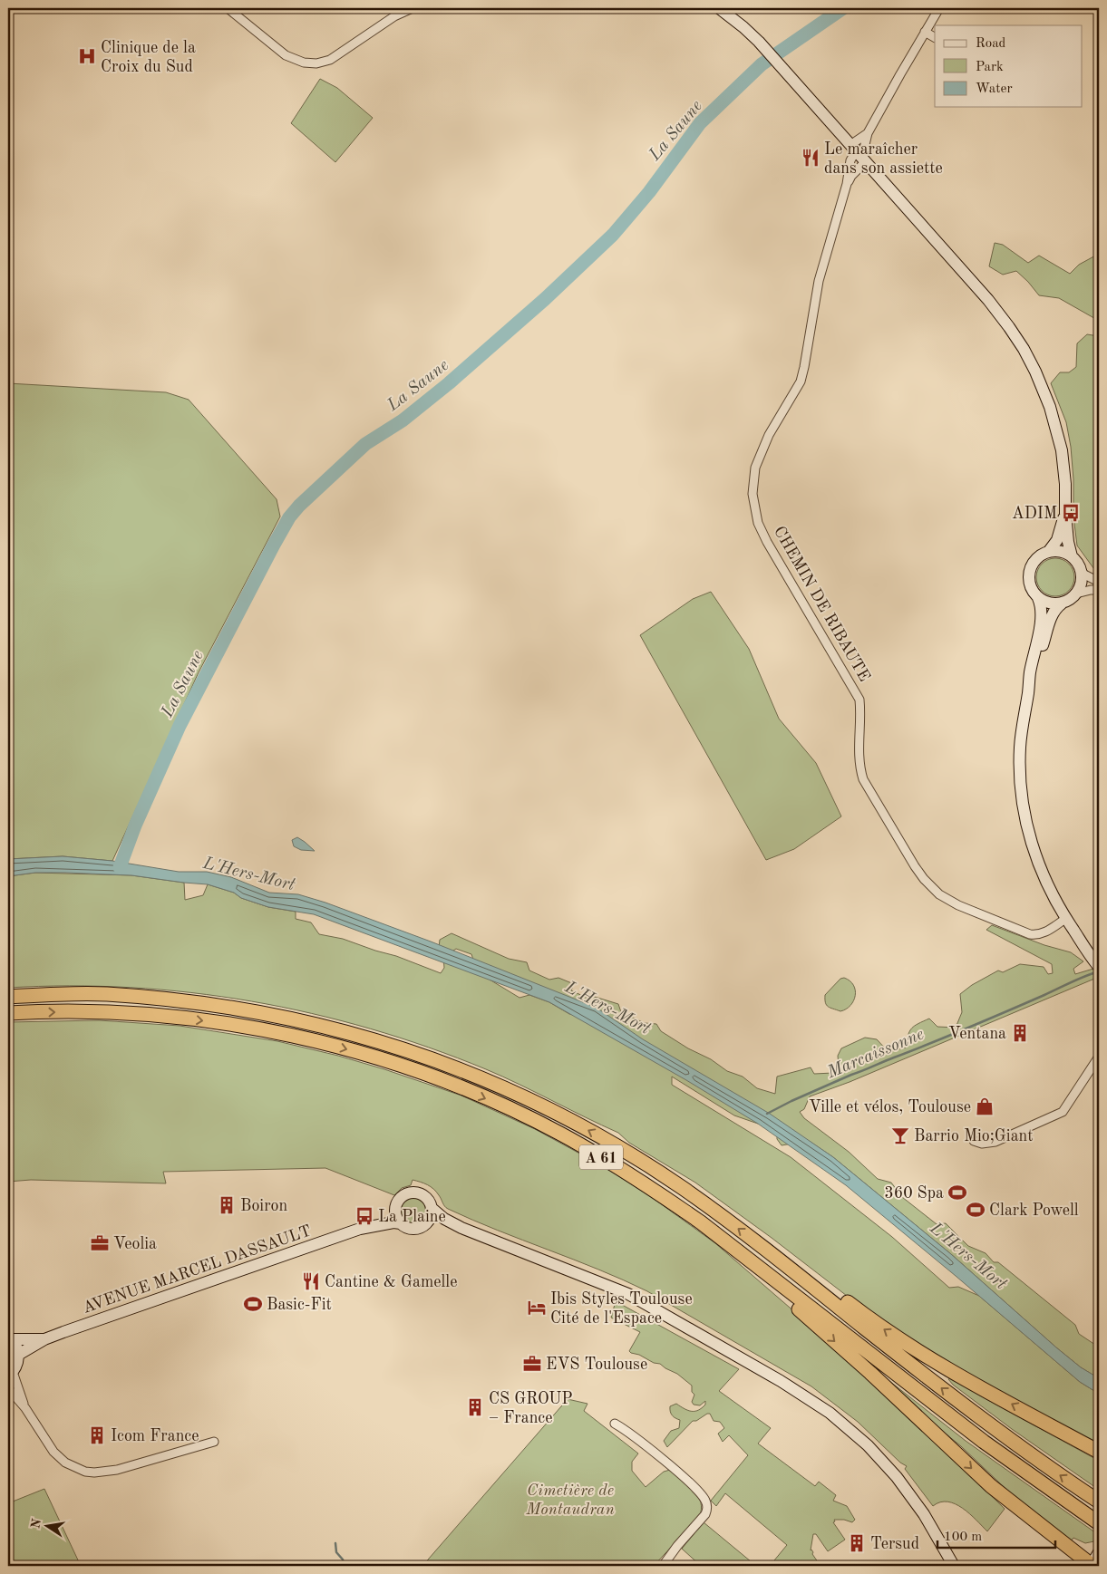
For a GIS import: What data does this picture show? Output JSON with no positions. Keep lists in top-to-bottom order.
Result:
{
  "streets": {
    "highway": ["A 61"],
    "main road": ["AVENUE MARCEL DASSAULT"],
    "street": ["CHEMIN DE RIBAUTE"]
  },
  "water": ["La Saune", "L'Hers-Mort", "Marcaissonne"],
  "parks": ["Cimetière de Montaudran"],
  "places": {
    "hospital": ["Clinique de la Croix du Sud"],
    "restaurant": ["Le maraîcher dans son assiette", "Cantine & Gamelle"],
    "bus stop": ["ADIM", "La Plaine"],
    "building": [
      "Ventana",
      "Boiron",
      "CS GROUP – France",
      "Icom France",
      "Tersud"
    ],
    "shop": ["Ville et vélos, Toulouse"],
    "bar": ["Barrio Mio;Giant"],
    "sports": ["360 Spa", "Clark Powell", "Basic-Fit"],
    "office": ["Veolia", "EVS Toulouse"],
    "hotel": ["Ibis Styles Toulouse Cité de l'Espace"]
  },
  "legend": ["Road", "Park", "Water"],
  "scale_bar": "100 m",
  "north": "left"
}
